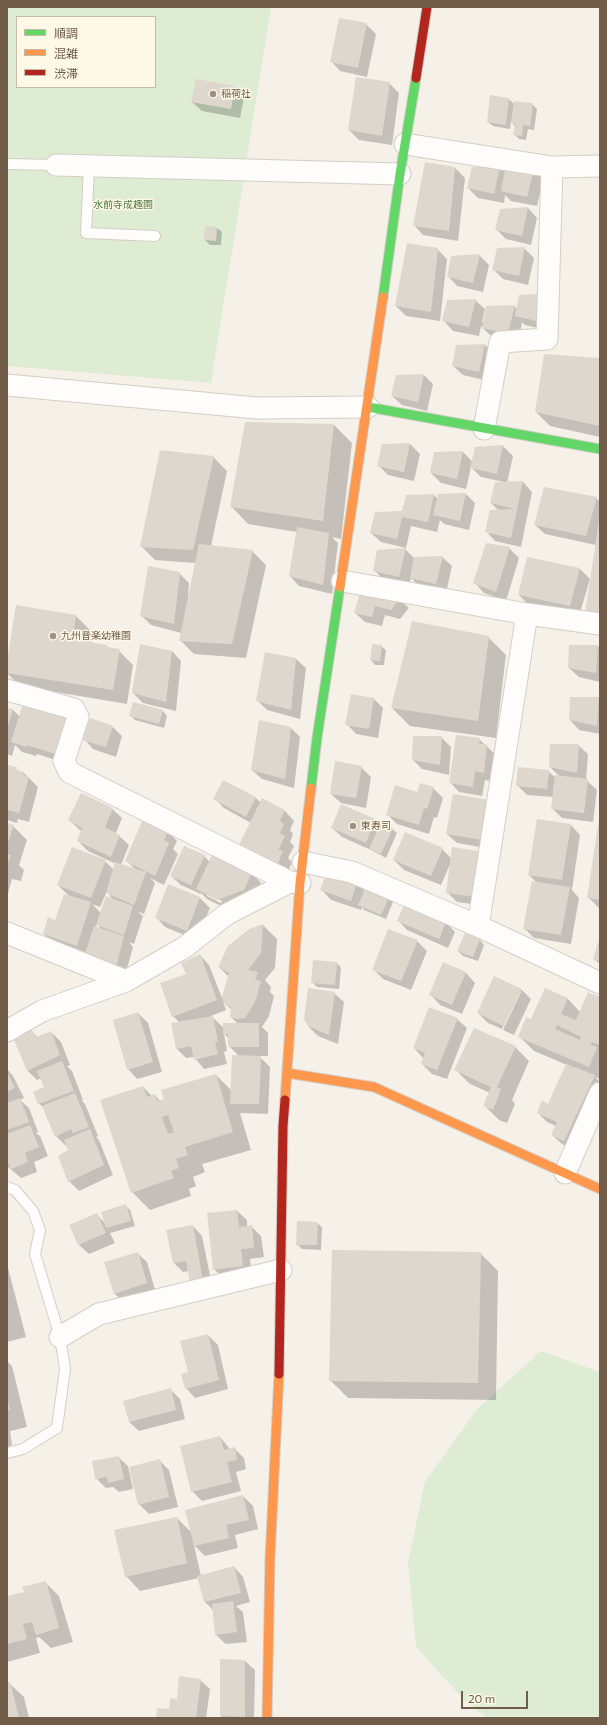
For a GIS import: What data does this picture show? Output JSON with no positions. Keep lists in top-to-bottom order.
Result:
{
  "parks": ["水前寺成趣園"],
  "places": ["稲荷社", "九州音楽幼稚園", "東寿司"],
  "legend": ["順調", "混雑", "渋滞"],
  "scale_bar": "20 m"
}
